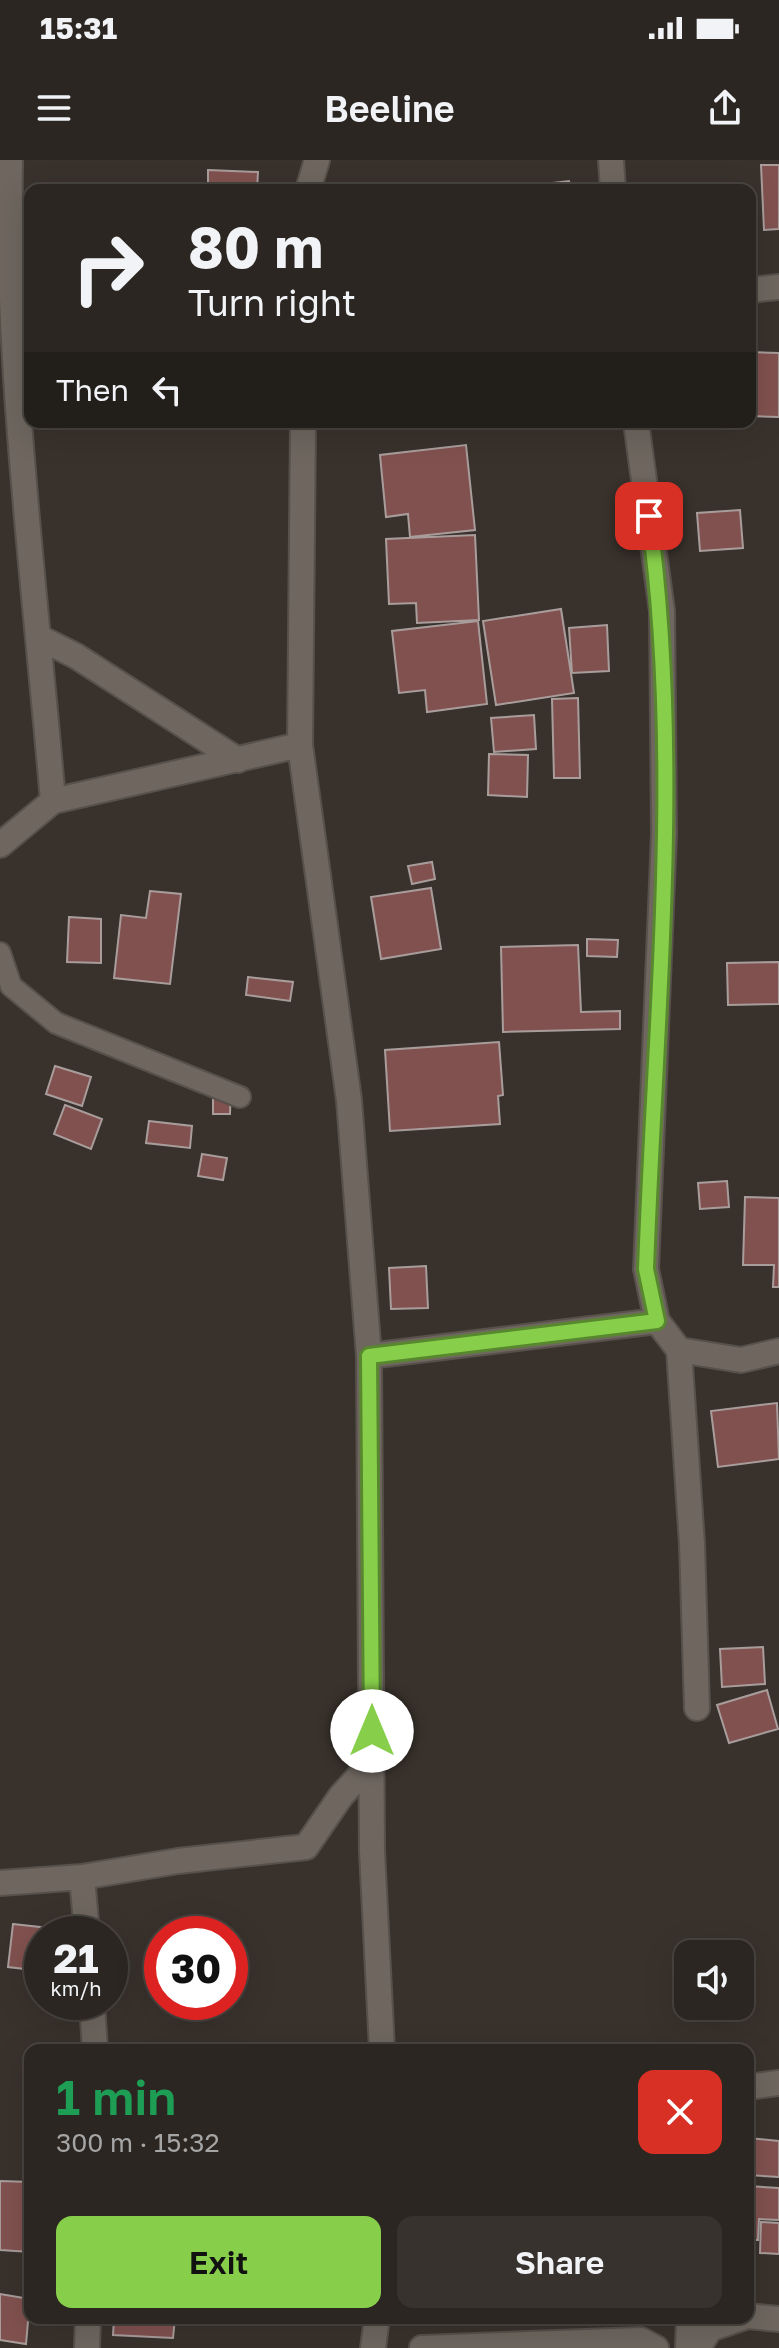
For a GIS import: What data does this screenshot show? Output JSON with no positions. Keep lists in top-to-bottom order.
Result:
{
  "page": {
    "status": "15:31",
    "header": "Beeline",
    "turn": ["80 m", "Turn right"],
    "then": "Then",
    "speed": "21 km/h",
    "limit": "30",
    "heading": ["1 min", "300 m · 15:32"],
    "buttons": ["Exit", "Share"]
  }
}
